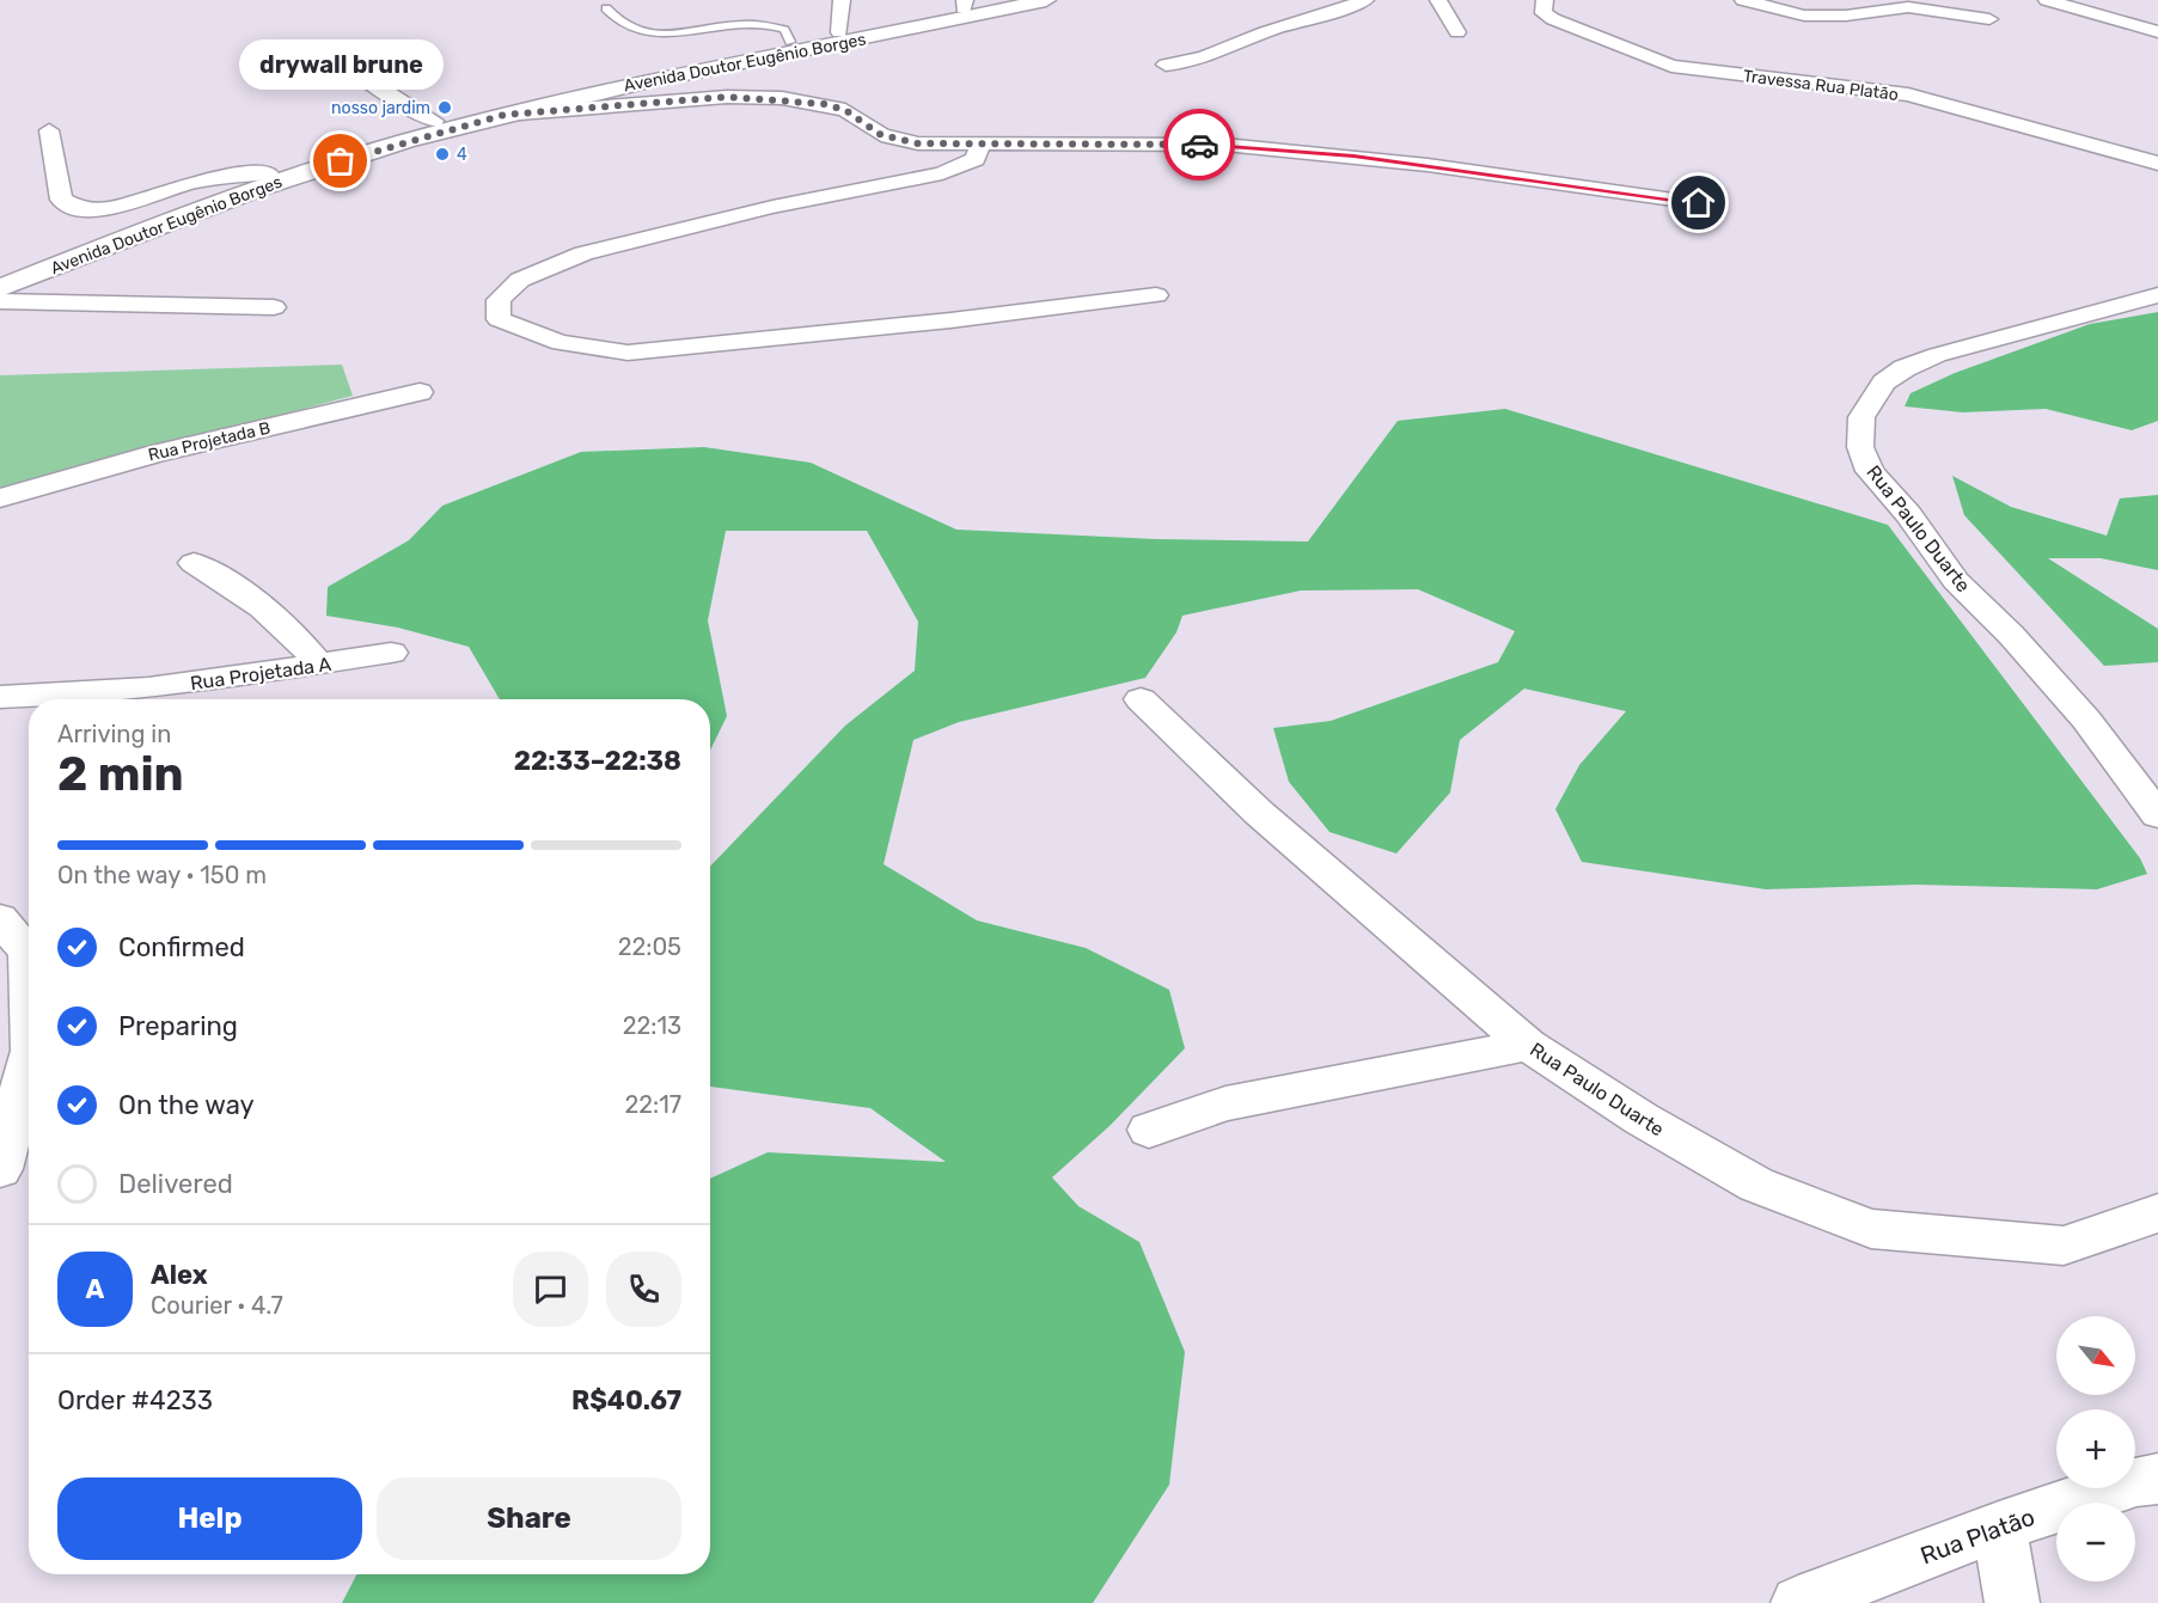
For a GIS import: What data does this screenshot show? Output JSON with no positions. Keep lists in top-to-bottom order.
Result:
{
  "streets": {
    "highway": ["Avenida Doutor Eugênio Borges"],
    "street": [
      "Travessa Rua Platão",
      "Rua Projetada B",
      "Rua Paulo Duarte",
      "Rua Projetada A",
      "Rua Platão"
    ]
  },
  "places": ["nosso jardim", "4", "drywall brune"],
  "north": "bottom right",
  "page": {
    "bubble": "drywall brune",
    "heading": ["2 min", "Arriving in", "22:33–22:38"],
    "panel": [
      "Alex",
      "Courier · 4.7",
      "Order #4233",
      "R$40.67"
    ],
    "bar": "On the way · 150 m",
    "list": [
      ["Confirmed", "22:05"],
      ["Preparing", "22:13"],
      ["On the way", "22:17"],
      "Delivered"
    ],
    "round": "A",
    "map_buttons": ["+", "−"],
    "buttons": ["Help", "Share"]
  }
}
